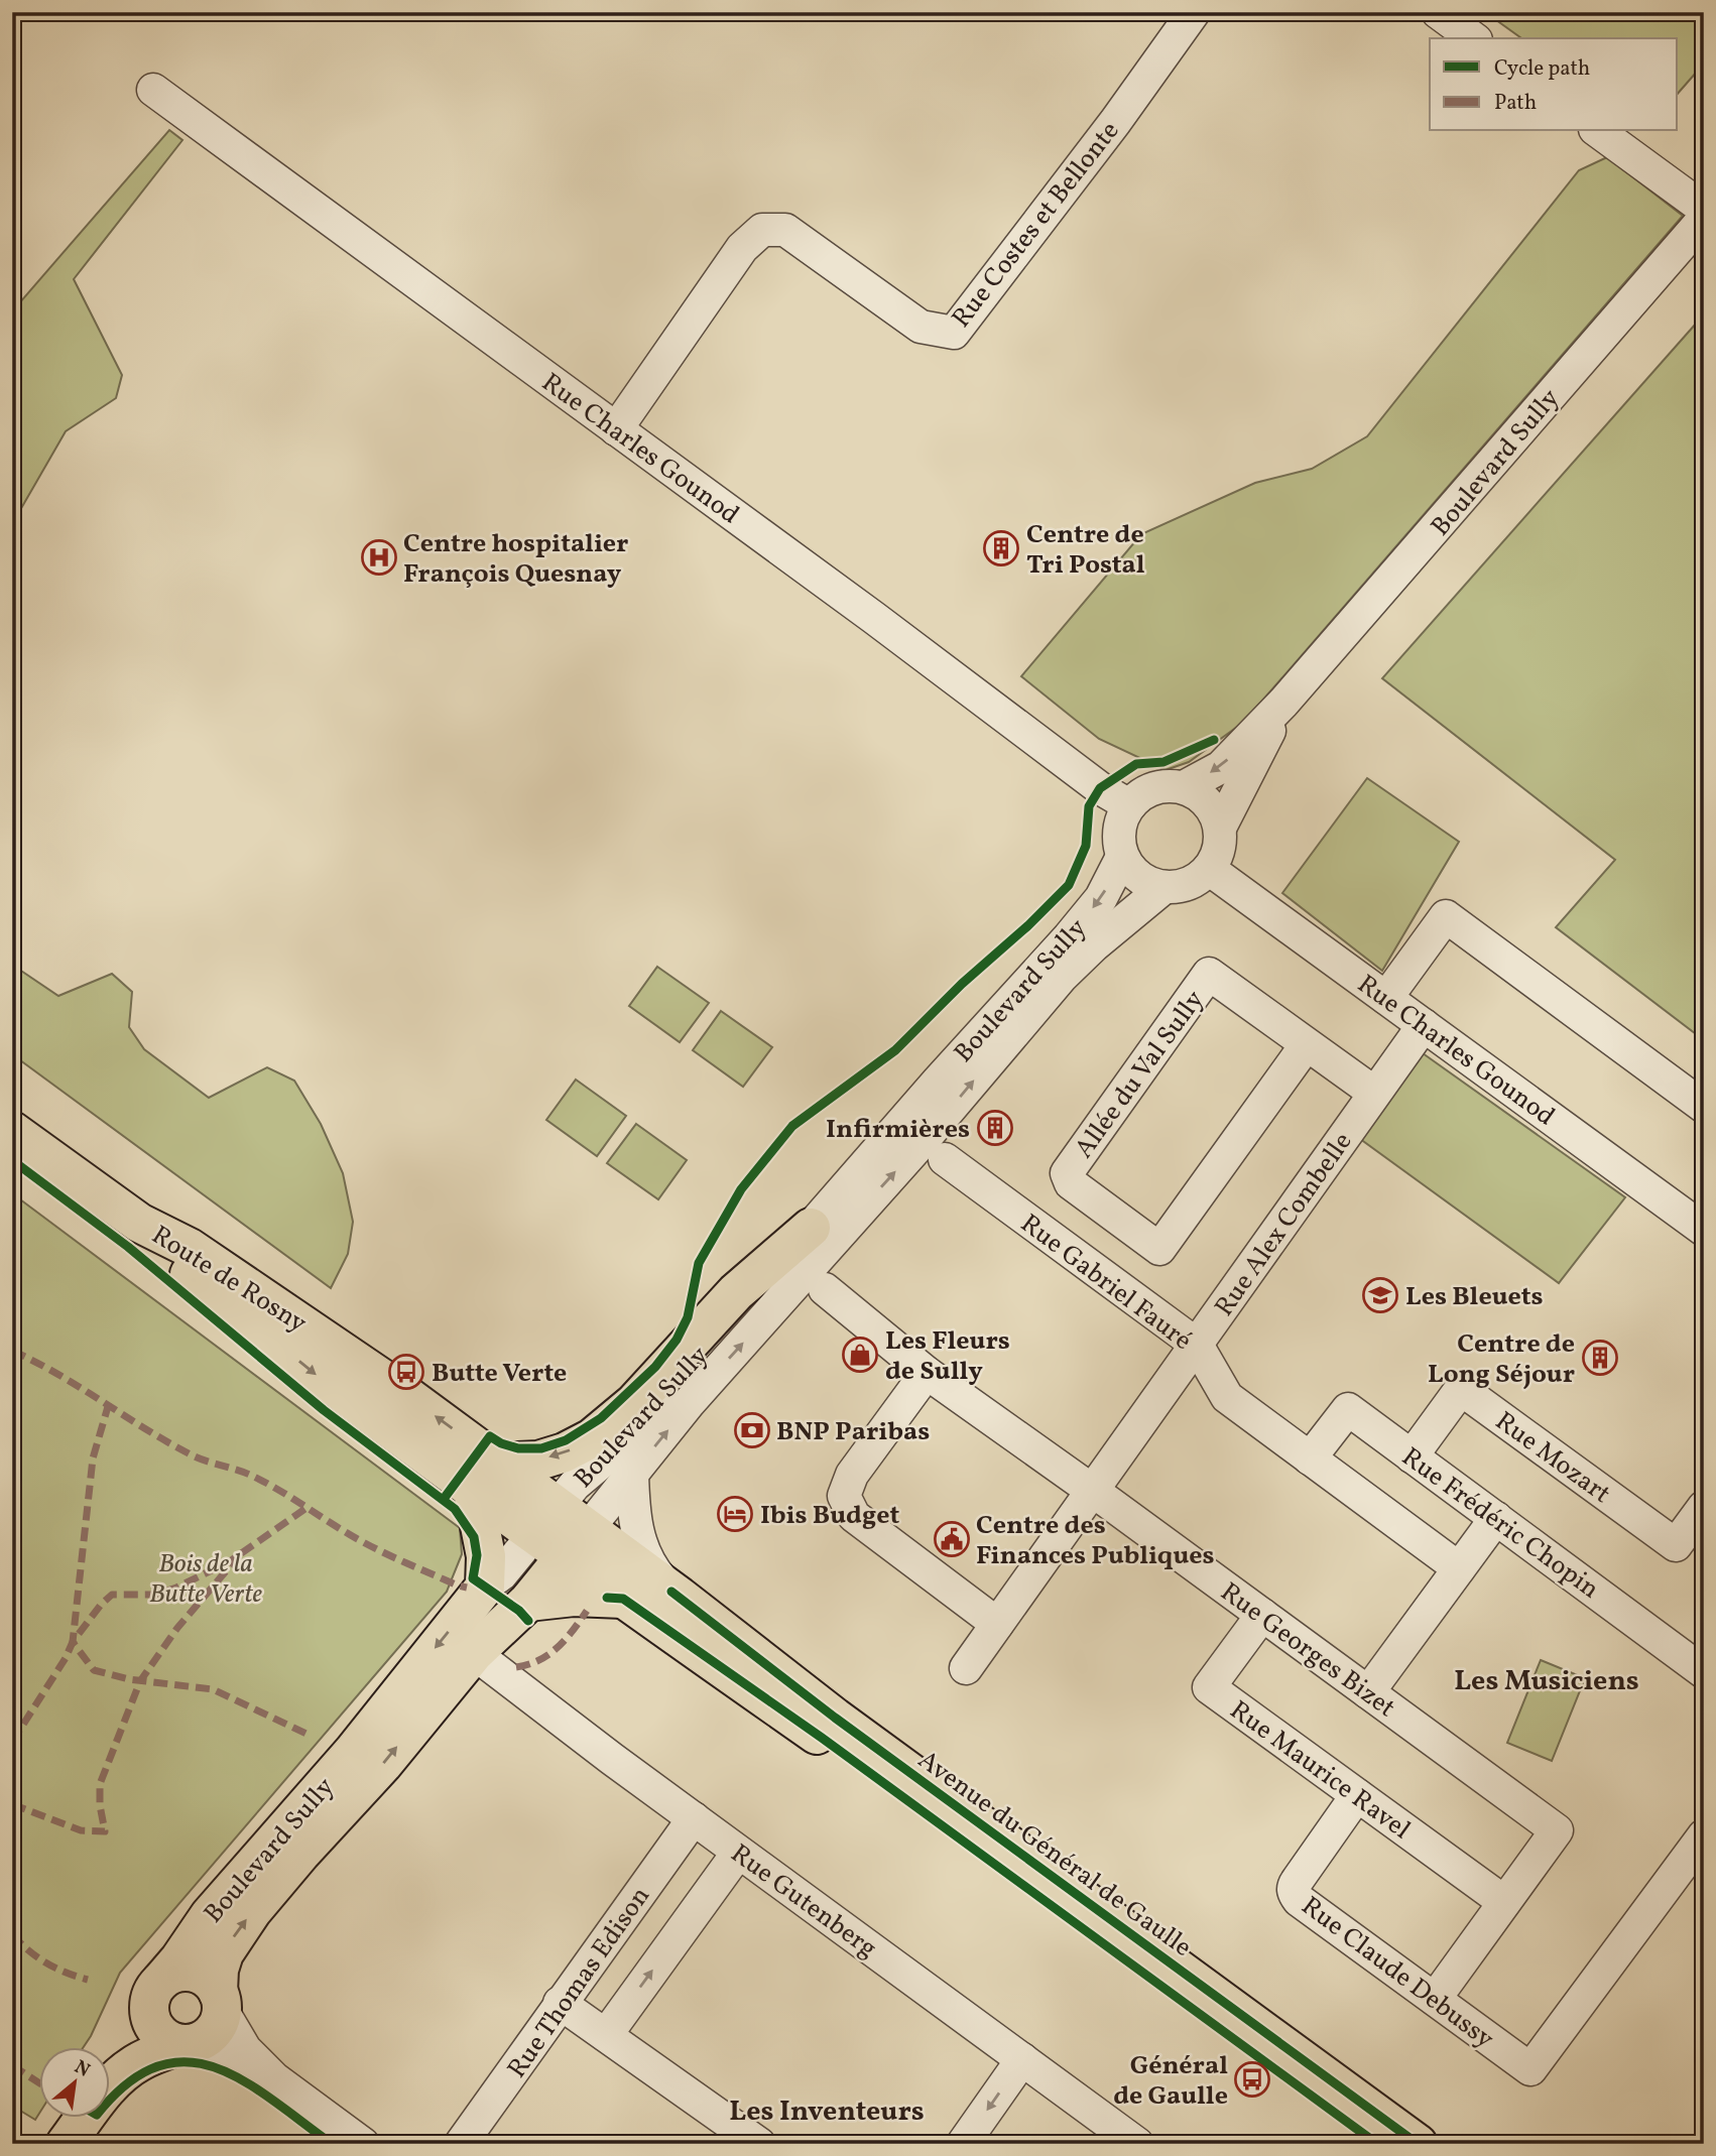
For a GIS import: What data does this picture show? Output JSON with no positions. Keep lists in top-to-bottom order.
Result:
{
  "streets": {
    "main road": ["Boulevard Sully", "Route de Rosny", "Avenue du Général de Gaulle"],
    "street": [
      "Rue Costes et Bellonte",
      "Rue Charles Gounod",
      "Allée du Val Sully",
      "Rue Alex Combelle",
      "Rue Gabriel Fauré",
      "Rue Mozart",
      "Rue Frédéric Chopin",
      "Rue Georges Bizet",
      "Rue Maurice Ravel",
      "Rue Gutenberg",
      "Rue Claude Debussy",
      "Rue Thomas Edison"
    ]
  },
  "crossings": [
    ["Rue Costes et Bellonte", "Rue Charles Gounod"],
    ["Rue Charles Gounod", "Boulevard Sully"],
    ["Rue Charles Gounod", "Rue Alex Combelle"],
    ["Boulevard Sully", "Route de Rosny"],
    ["Boulevard Sully", "Avenue du Général de Gaulle"],
    ["Boulevard Sully", "Rue Gutenberg"],
    ["Allée du Val Sully", "Rue Alex Combelle"],
    ["Rue Alex Combelle", "Rue Gabriel Fauré"],
    ["Rue Alex Combelle", "Rue Georges Bizet"],
    ["Route de Rosny", "Avenue du Général de Gaulle"],
    ["Rue Gabriel Fauré", "Rue Frédéric Chopin"],
    ["Rue Mozart", "Rue Frédéric Chopin"],
    ["Rue Georges Bizet", "Rue Maurice Ravel"],
    ["Rue Maurice Ravel", "Rue Claude Debussy"],
    ["Rue Gutenberg", "Rue Thomas Edison"]
  ],
  "districts": ["Les Musiciens", "Les Inventeurs"],
  "parks": ["Bois de la Butte Verte"],
  "places": {
    "building": ["Centre de Tri Postal", "Infirmières", "Centre de Long Séjour"],
    "hospital": ["Centre hospitalier François Quesnay"],
    "school or university": ["Les Bleuets"],
    "shop": ["Les Fleurs de Sully"],
    "bus stop": ["Butte Verte", "Général de Gaulle"],
    "bank": ["BNP Paribas"],
    "hotel": ["Ibis Budget"],
    "public building": ["Centre des Finances Publiques"]
  },
  "legend": ["Cycle path", "Path"],
  "north": "top right"
}
